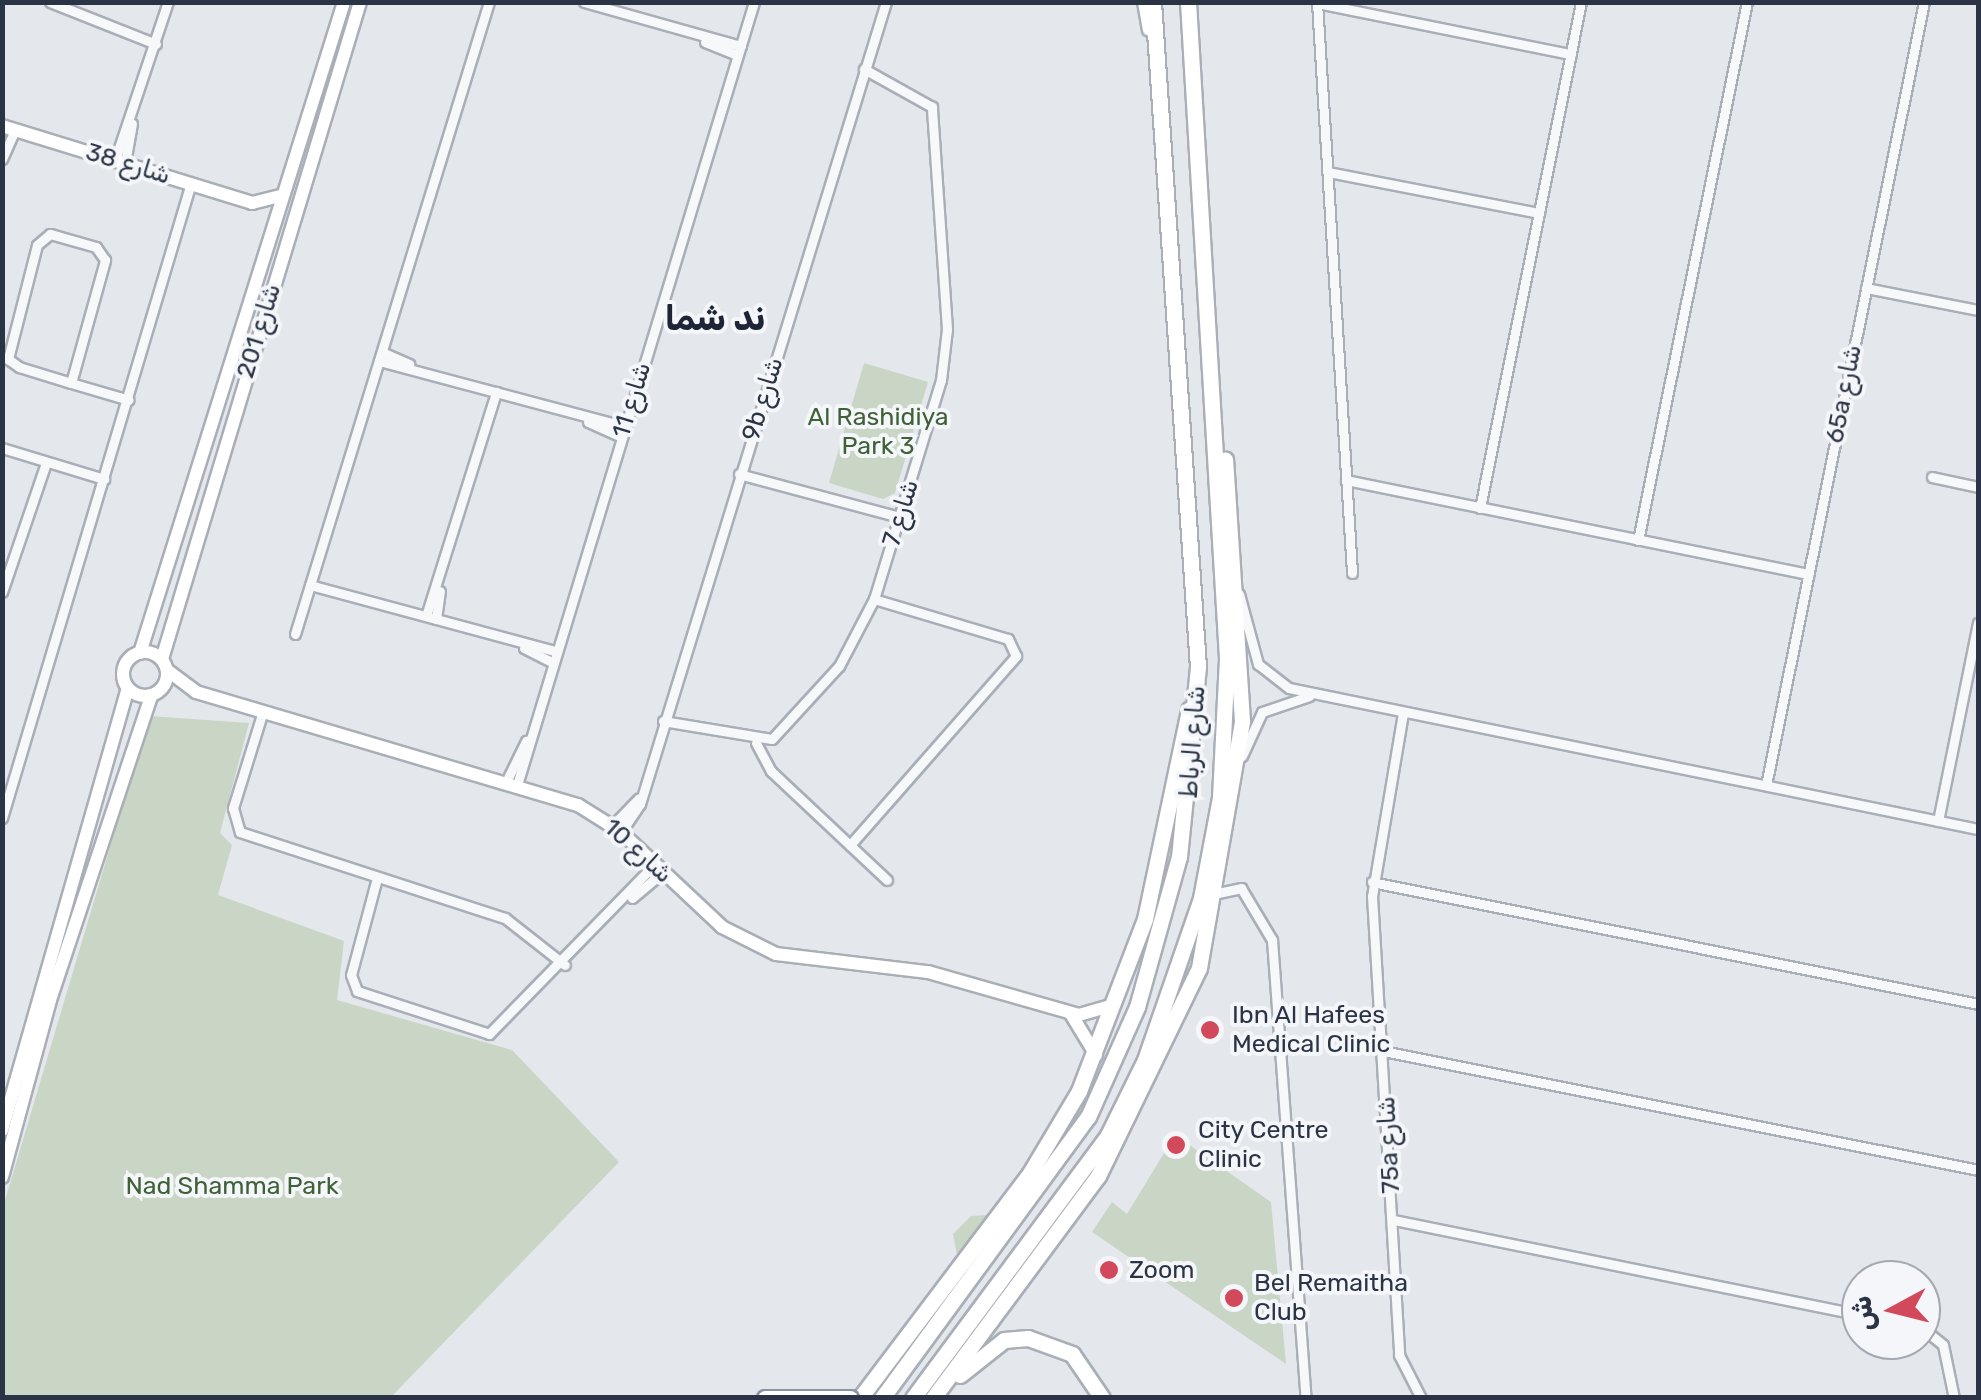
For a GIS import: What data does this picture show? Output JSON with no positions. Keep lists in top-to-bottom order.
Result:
{
  "streets": {
    "highway": ["شارع الرباط"],
    "street": [
      "شارع 38",
      "شارع 201",
      "65a شارع",
      "9b شارع",
      "شارع 11",
      "شارع 7",
      "شارع 10",
      "75a شارع"
    ]
  },
  "crossings": [
    ["شارع 201", "شارع 10"],
    ["9b شارع", "شارع 7"],
    ["9b شارع", "شارع 10"],
    ["شارع 11", "شارع 10"]
  ],
  "districts": ["ند شما"],
  "parks": ["Al Rashidiya Park 3", "Nad Shamma Park"],
  "places": [
    "Ibn Al Hafees Medical Clinic",
    "City Centre Clinic",
    "Zoom",
    "Bel Remaitha Club"
  ],
  "north": "left"
}
